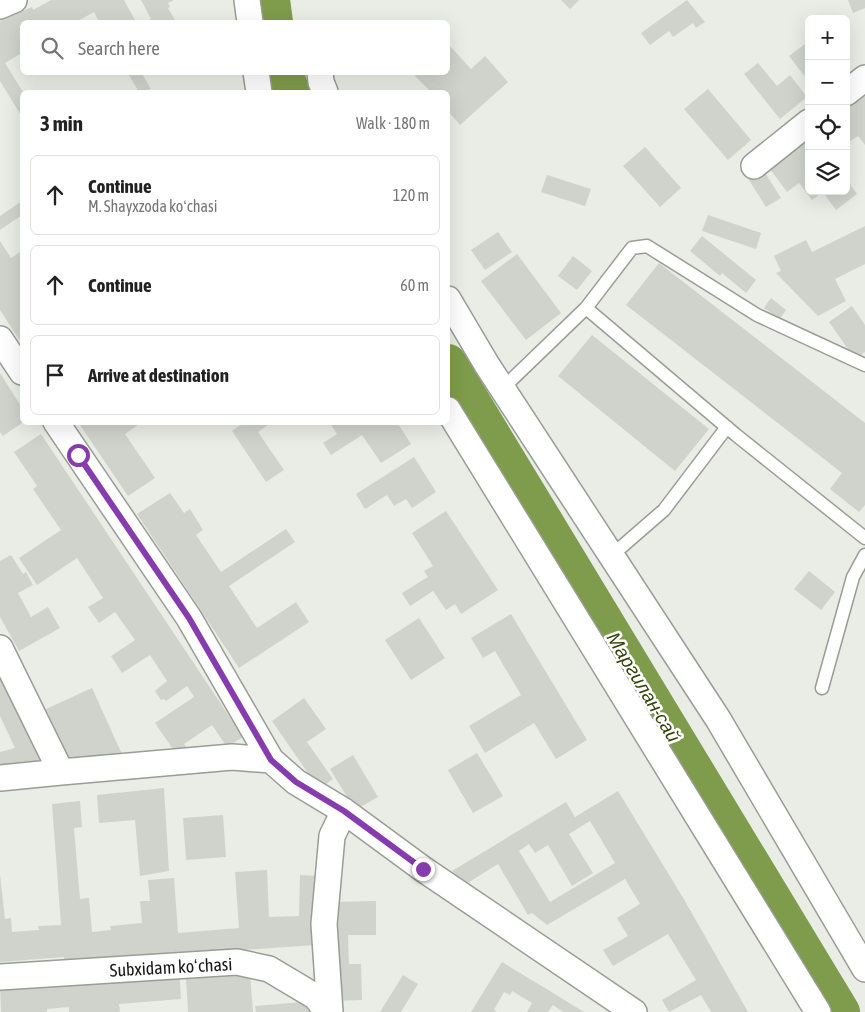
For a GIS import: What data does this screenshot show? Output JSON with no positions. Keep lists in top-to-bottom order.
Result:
{
  "streets": {
    "street": ["Subxidam koʻchasi"]
  },
  "water": ["Маргилан-сай"],
  "page": {
    "map_buttons": ["+", "−"],
    "search": "Search here",
    "heading": ["3 min", "Walk · 180 m"],
    "list": [
      ["Continue", "M. Shayxzoda koʻchasi", "120 m"],
      ["Continue", "60 m"],
      "Arrive at destination"
    ]
  }
}
